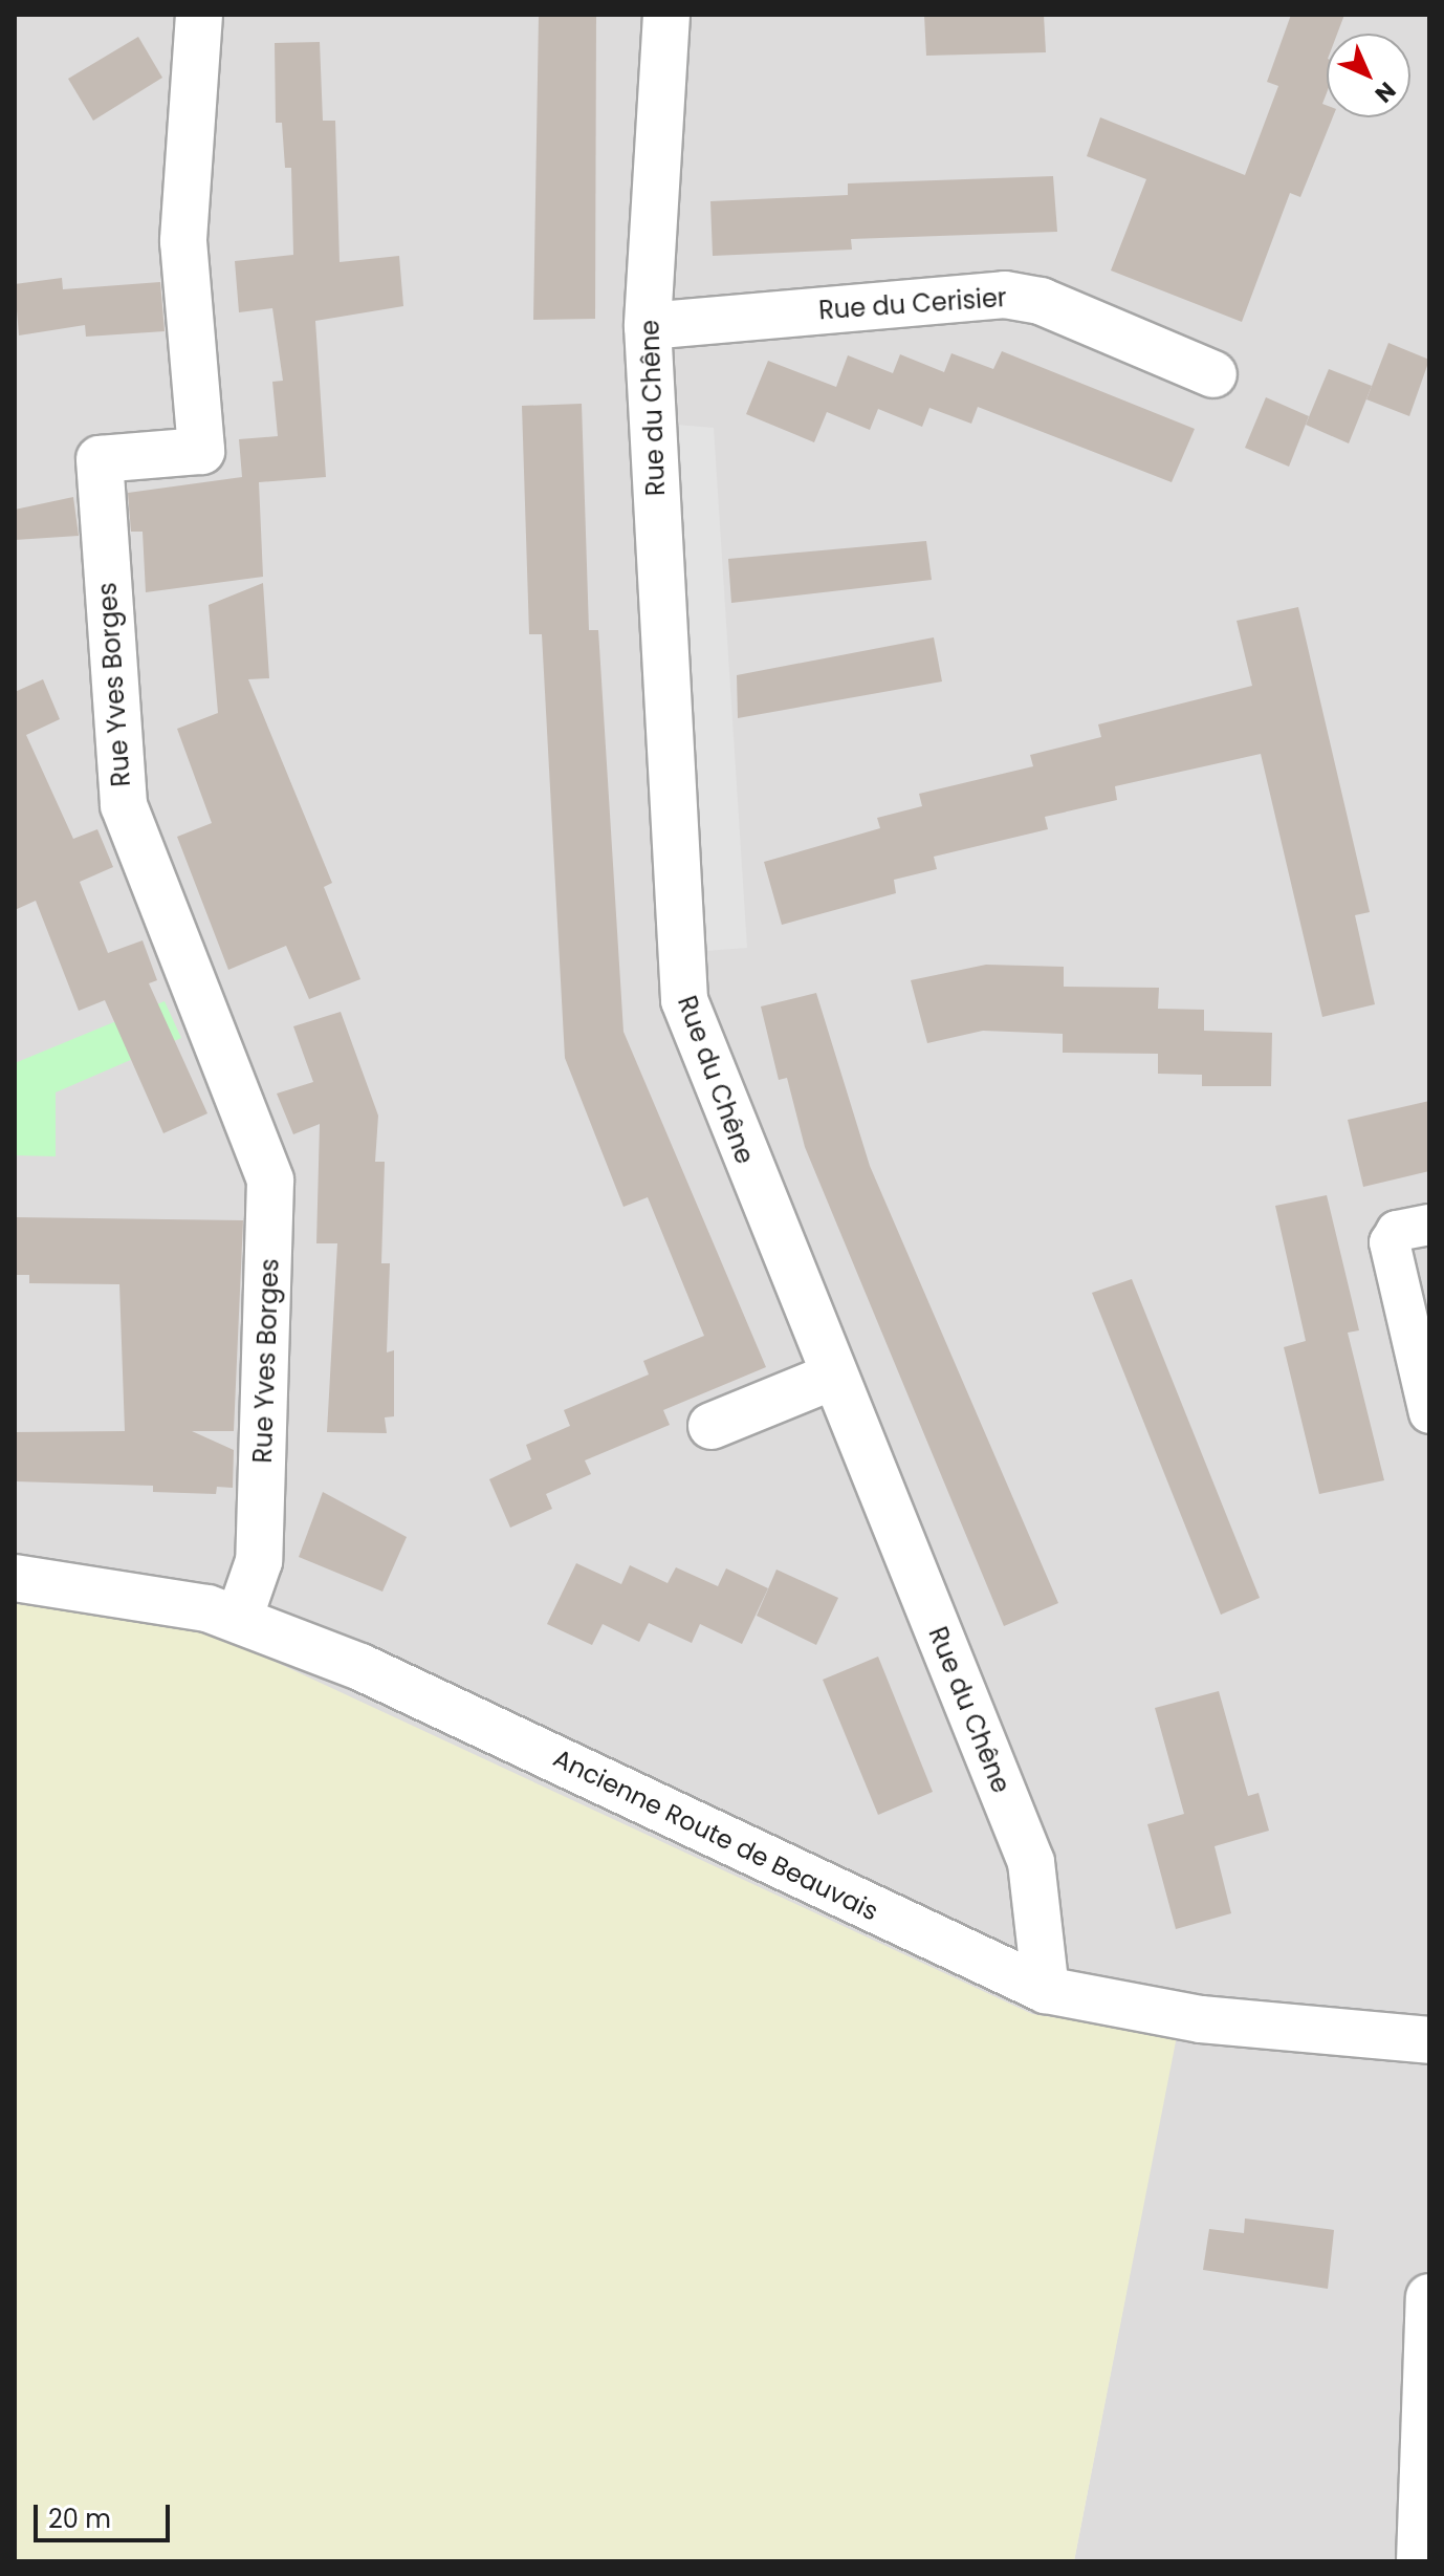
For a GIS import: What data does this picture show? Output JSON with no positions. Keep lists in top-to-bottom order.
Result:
{
  "streets": {
    "street": [
      "Rue du Cerisier",
      "Rue du Chêne",
      "Rue Yves Borges",
      "Ancienne Route de Beauvais"
    ]
  },
  "crossings": [
    ["Rue du Cerisier", "Rue du Chêne"],
    ["Rue du Chêne", "Ancienne Route de Beauvais"],
    ["Rue Yves Borges", "Ancienne Route de Beauvais"]
  ],
  "scale_bar": "20 m",
  "north": "bottom right"
}
